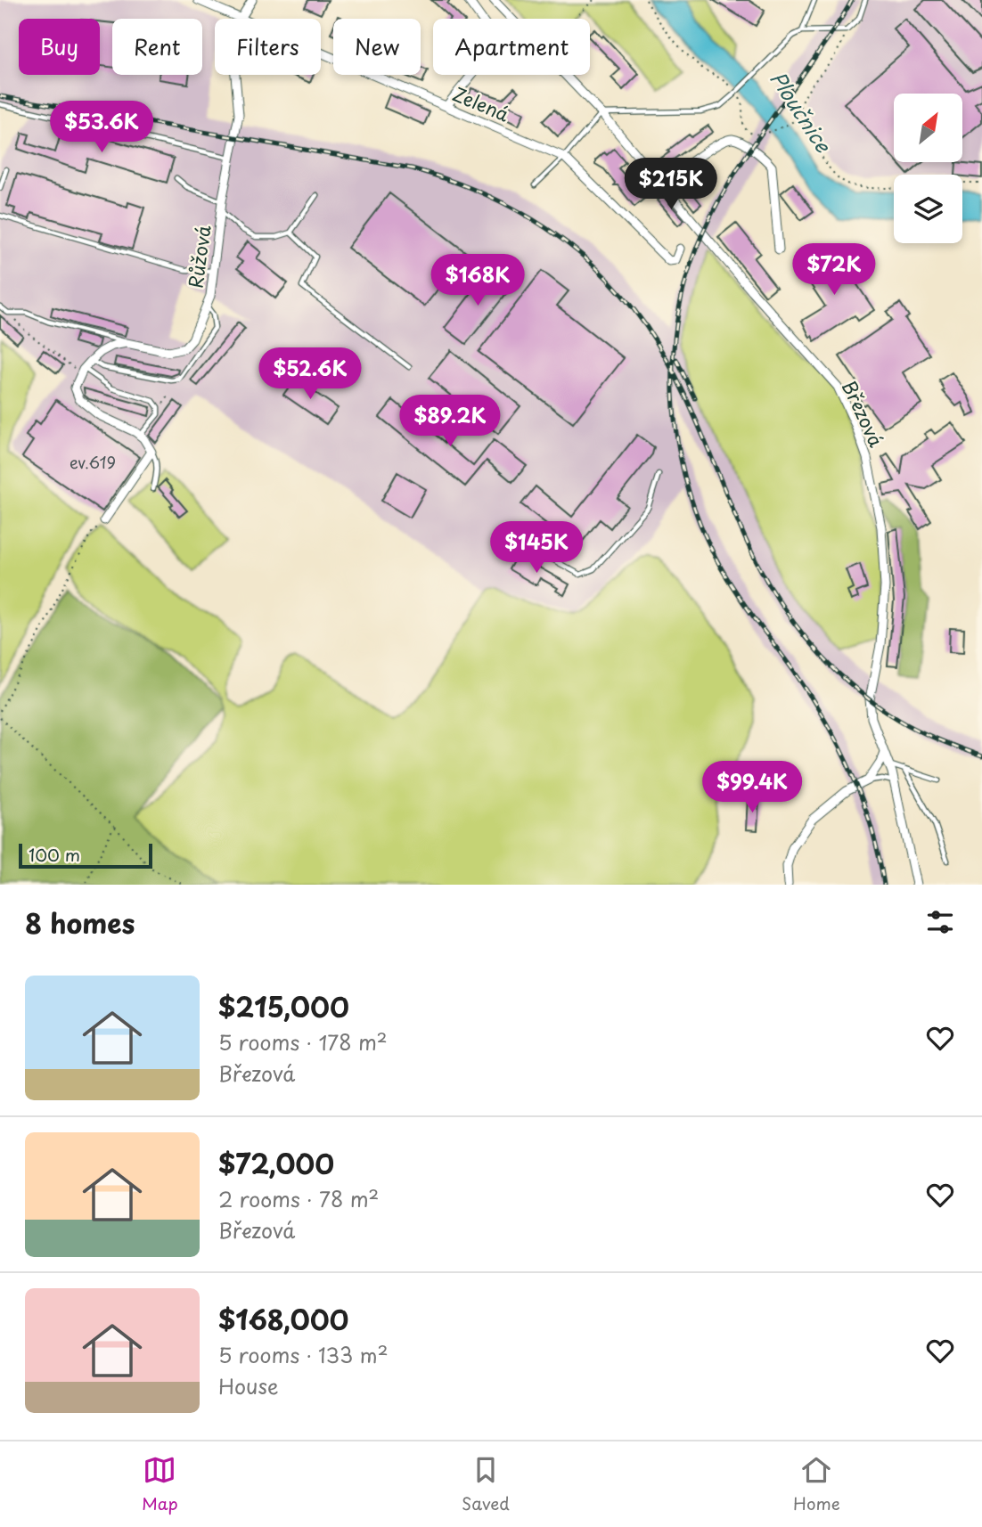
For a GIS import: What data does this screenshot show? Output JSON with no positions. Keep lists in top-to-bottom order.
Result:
{
  "streets": {
    "street": ["Zelená", "Růžová", "Březová"]
  },
  "crossings": [
    ["Zelená", "Růžová"]
  ],
  "water": ["Ploučnice"],
  "house_numbers": ["ev.619"],
  "scale_bar": "100 m",
  "north": "top right",
  "page": {
    "chip": [
      "Buy",
      "Rent",
      "Filters",
      "New",
      "Apartment"
    ],
    "price": [
      "$53.6K",
      "$215K",
      "$72K",
      "$168K",
      "$52.6K",
      "$89.2K",
      "$145K",
      "$99.4K"
    ],
    "scale": "100 m",
    "heading": "8 homes",
    "list": [
      {
        "name": "$215,000",
        "note": "5 rooms · 178 m² · Březová"
      },
      {
        "name": "$72,000",
        "note": "2 rooms · 78 m² · Březová"
      },
      {
        "name": "$168,000",
        "note": "5 rooms · 133 m² · House"
      }
    ],
    "tabs": ["Map", "Saved", "Home"]
  }
}
